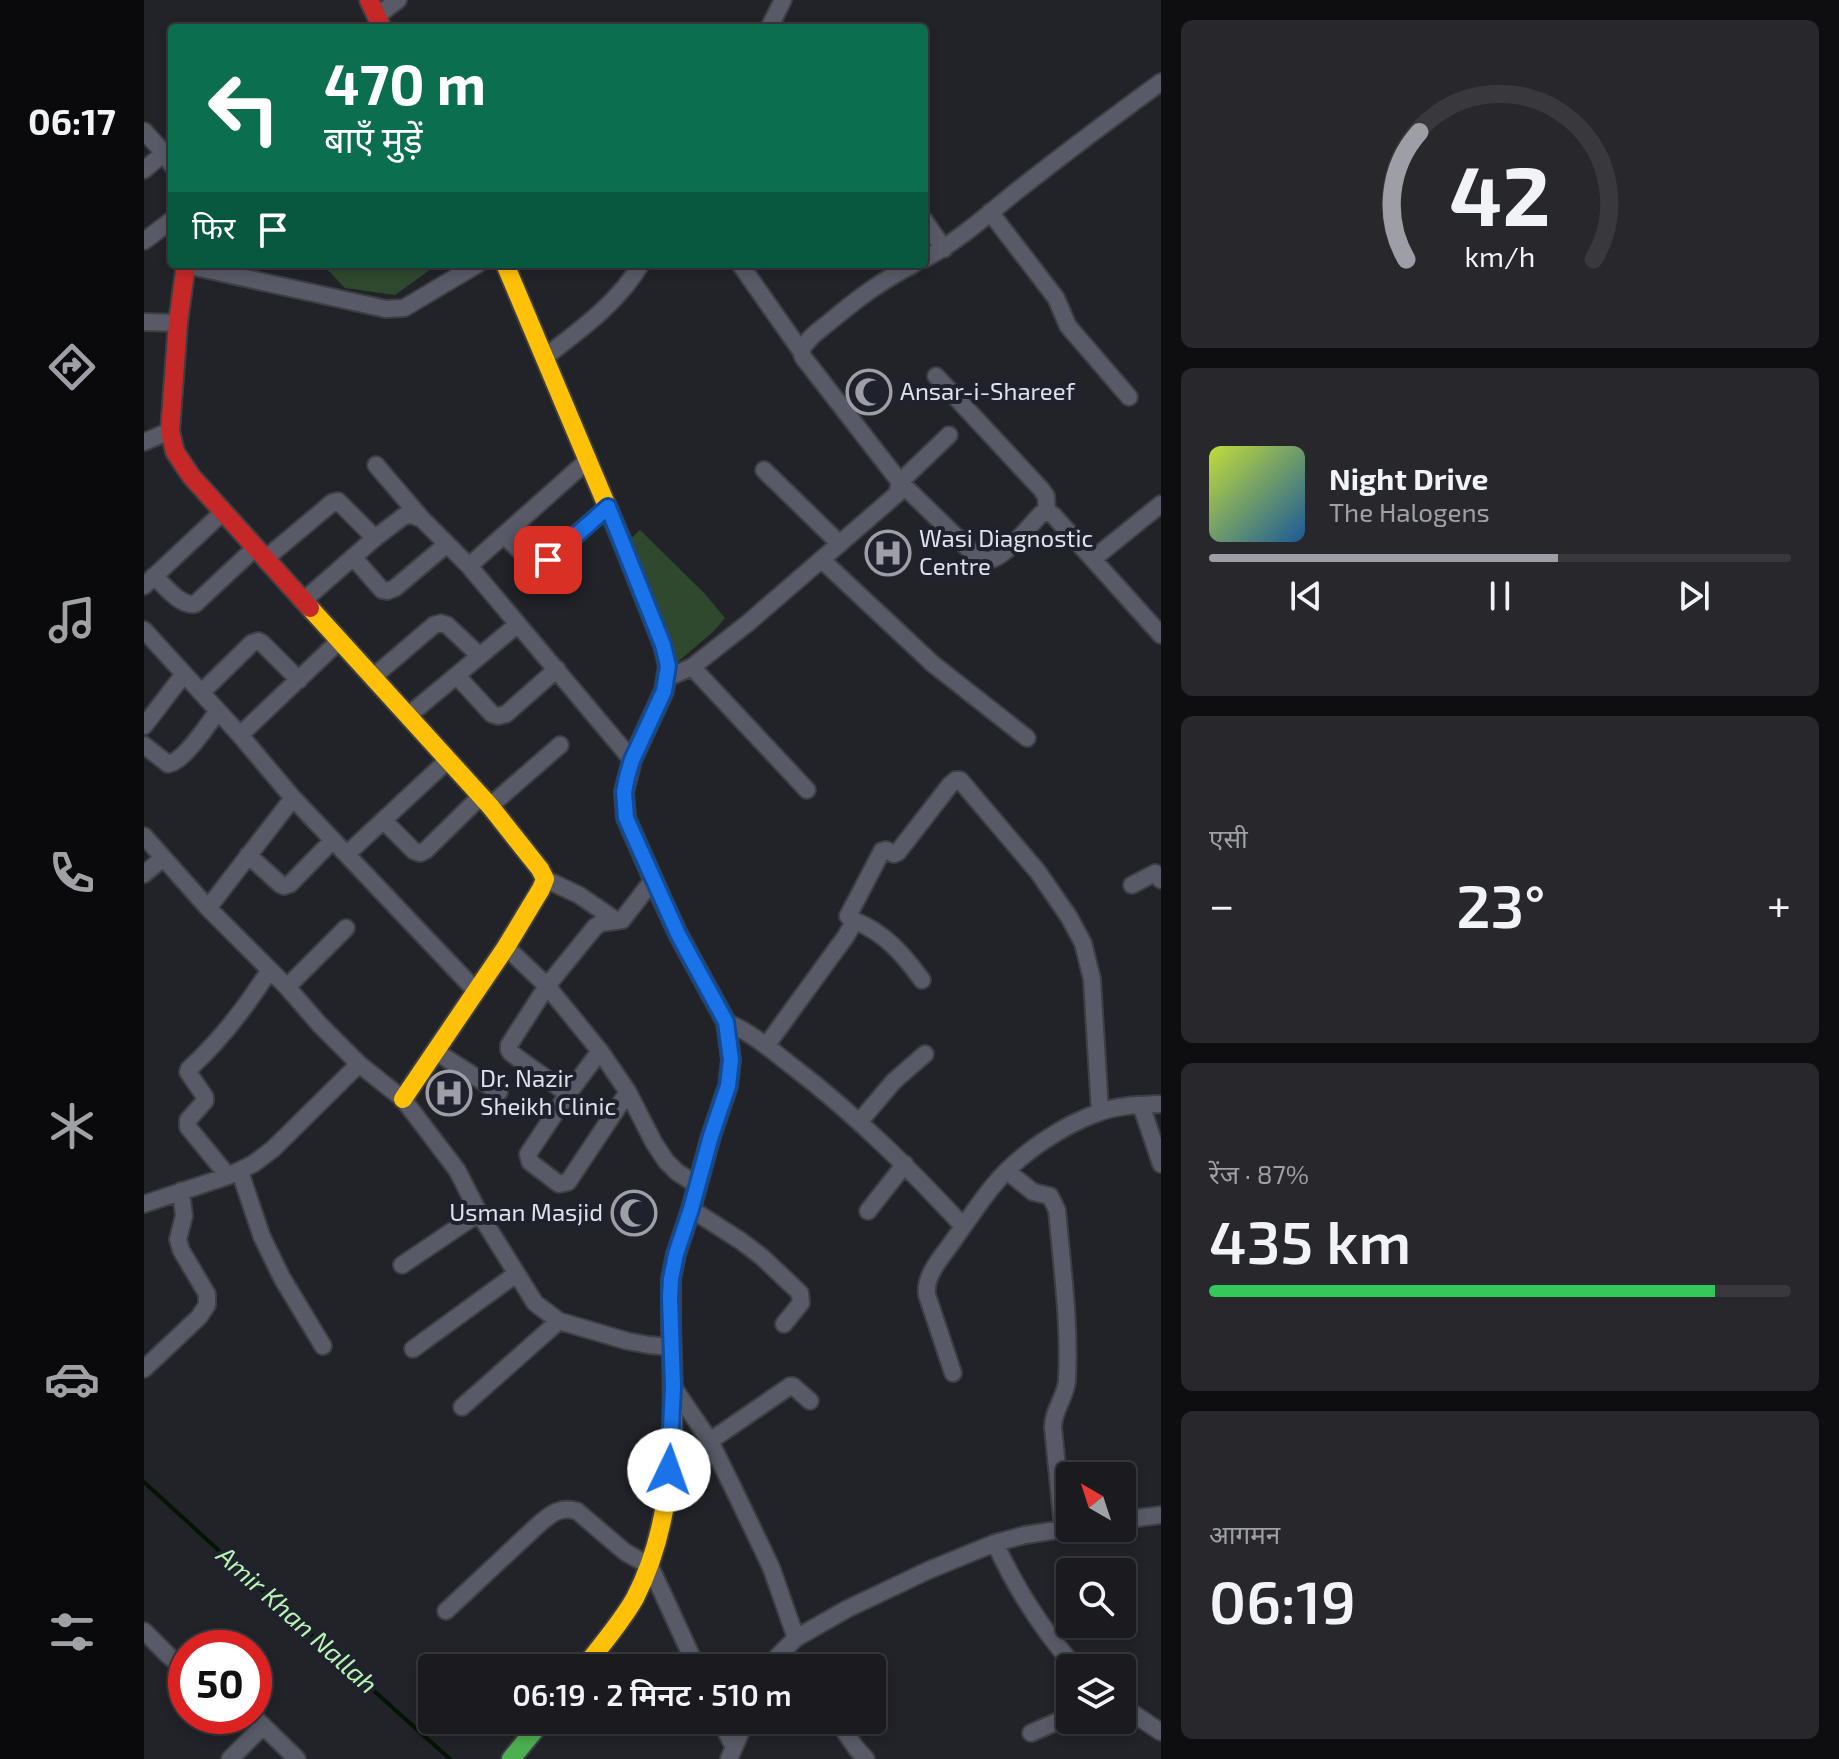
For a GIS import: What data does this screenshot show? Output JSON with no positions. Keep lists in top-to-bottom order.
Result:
{
  "water": ["Amir Khan Nallah"],
  "places": {
    "mosque": ["Ansar-i-Shareef", "Usman Masjid"],
    "hospital": ["Wasi Diagnostic Centre", "Dr. Nazir Sheikh Clinic"]
  },
  "north": "top left",
  "page": {
    "tabs": "06:17",
    "turn": ["470 m", "बाएँ मुड़ें"],
    "then": "फिर",
    "song": ["Night Drive", "The Halogens"],
    "tile": [
      "एसी",
      ["रेंज · 87%", "435 km"],
      ["आगमन", "06:19"]
    ],
    "heat": ["−", "23°", "+"],
    "limit": "50",
    "trip": "06:19 · 2 मिनट · 510 m",
    "gauge": ["42", "km/h"]
  }
}
